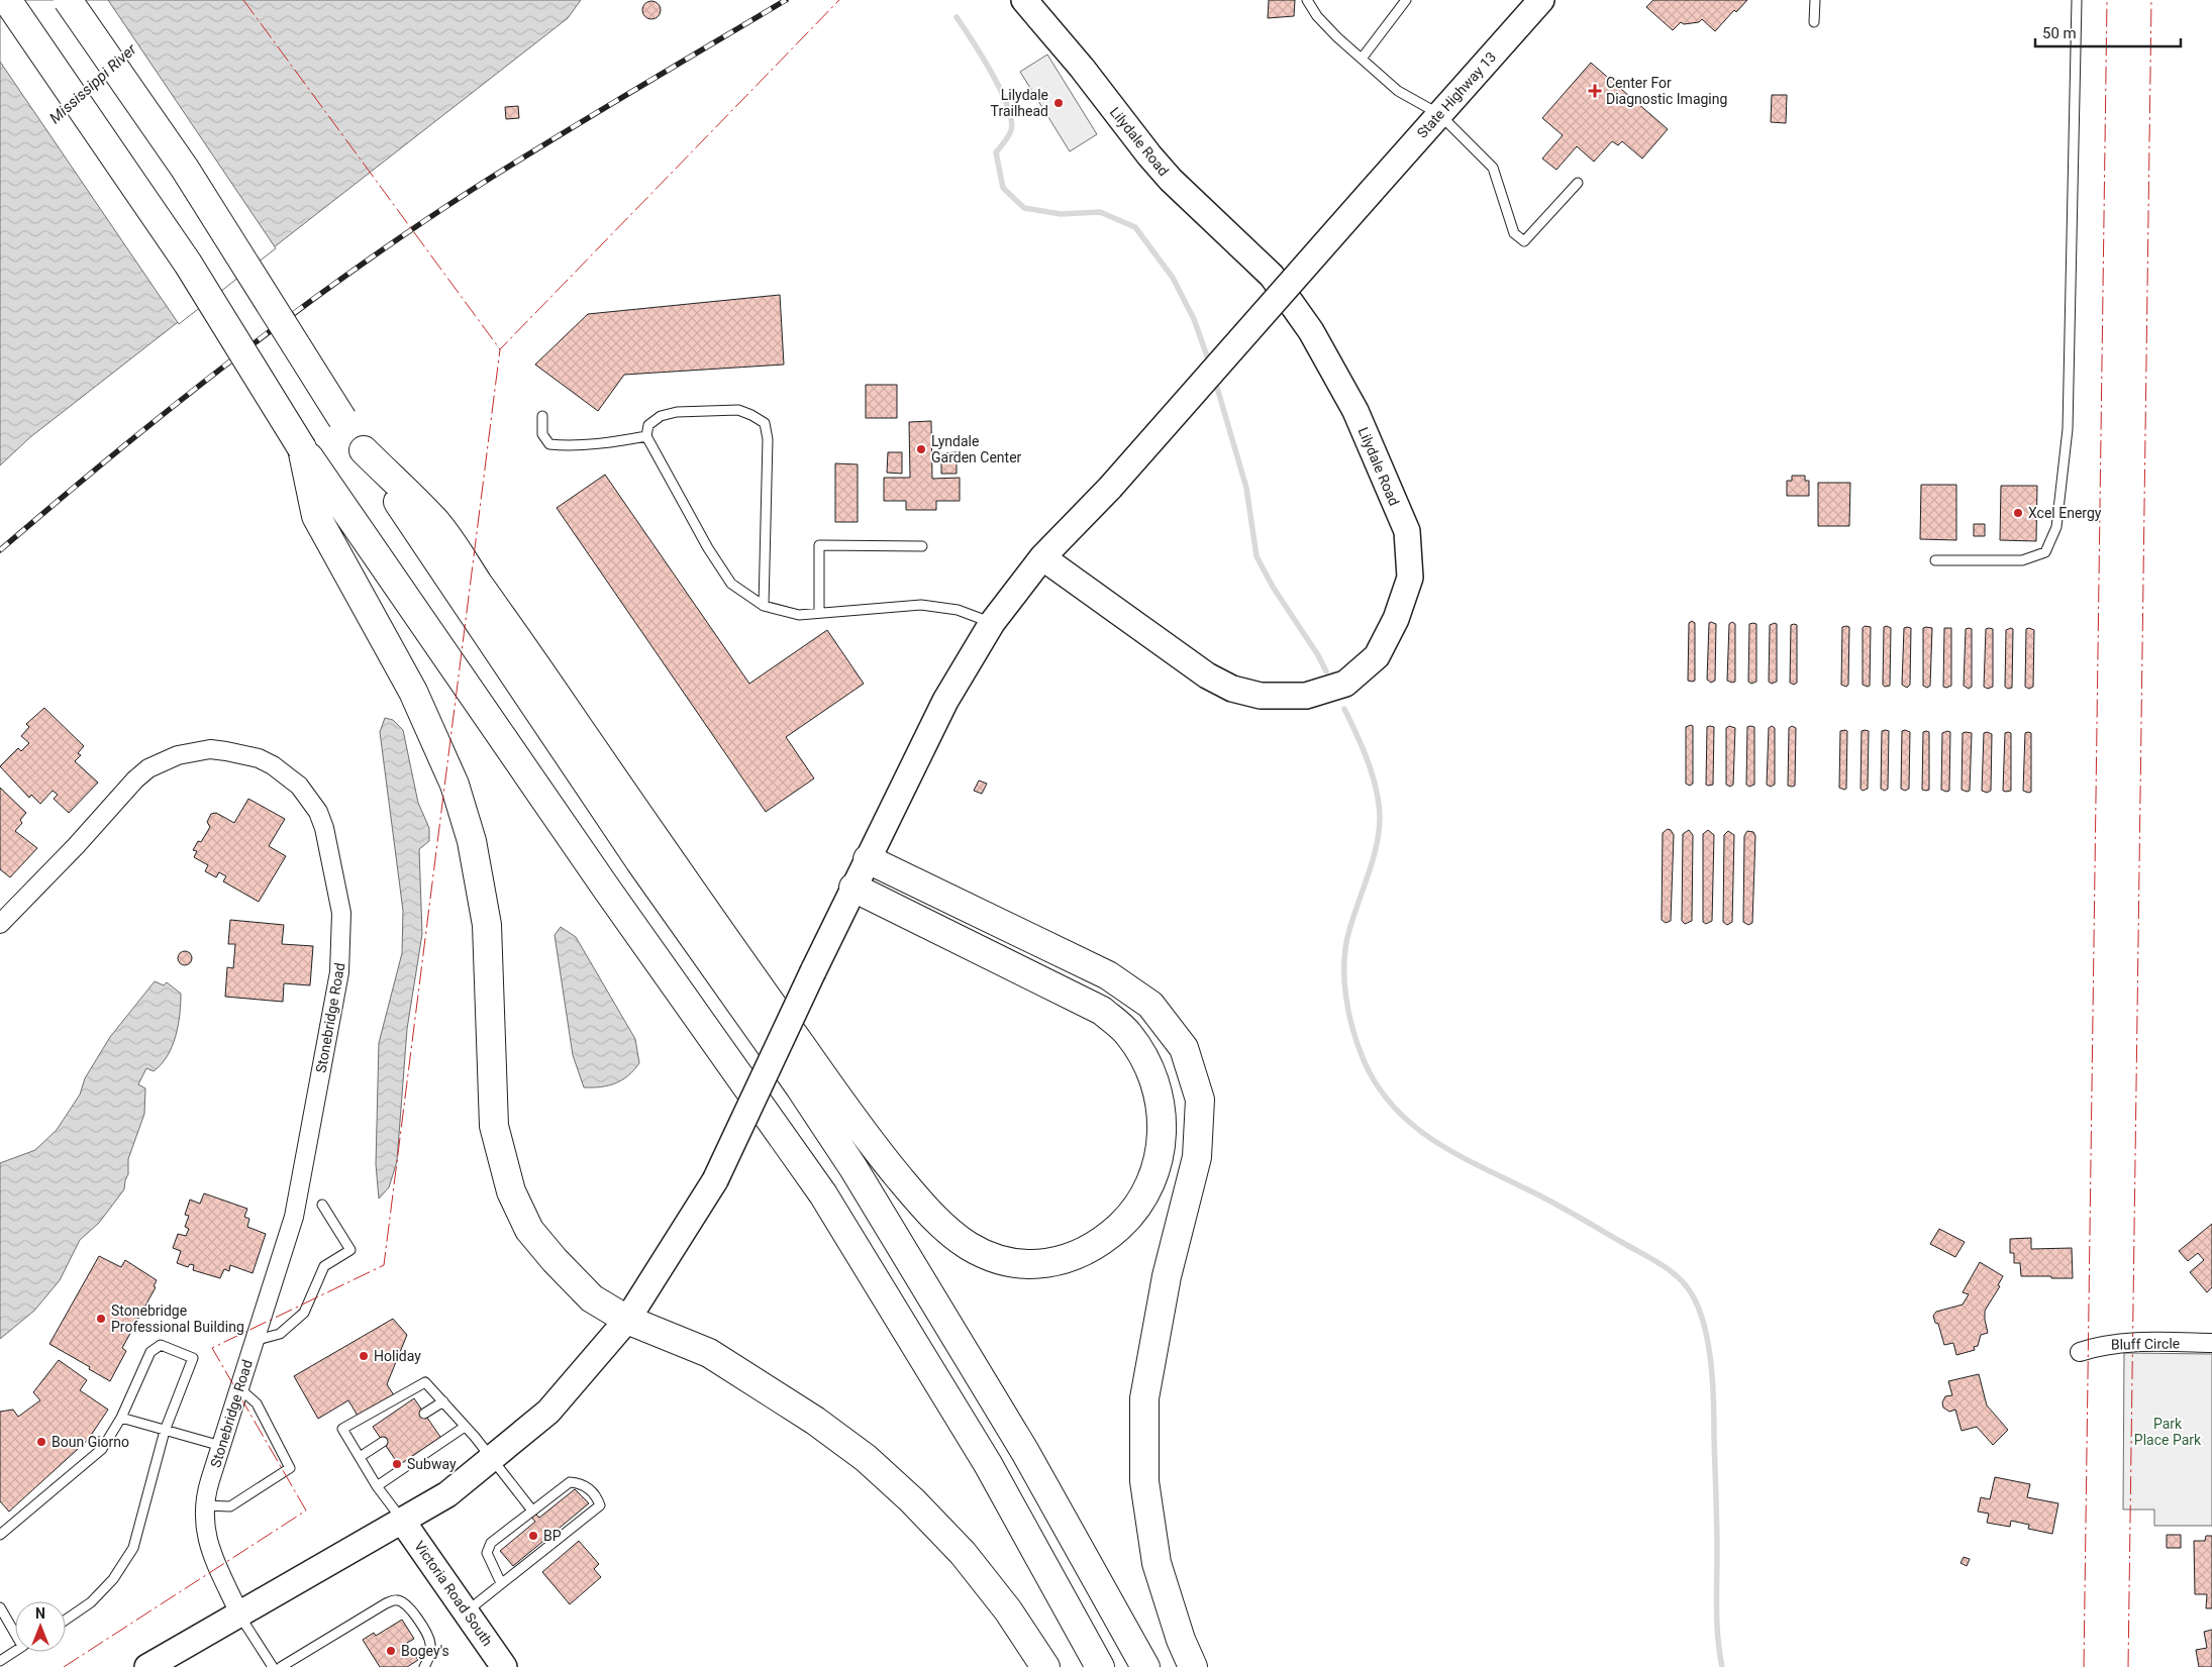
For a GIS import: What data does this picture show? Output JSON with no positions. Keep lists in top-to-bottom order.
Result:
{
  "streets": {
    "street": [
      "State Highway 13",
      "Lilydale Road",
      "Stonebridge Road",
      "Bluff Circle",
      "Victoria Road South"
    ]
  },
  "crossings": [
    ["State Highway 13", "Lilydale Road"],
    ["State Highway 13", "Stonebridge Road"],
    ["State Highway 13", "Victoria Road South"]
  ],
  "water": ["Mississippi River"],
  "parks": ["Park Place Park"],
  "places": {
    "health": ["Center For Diagnostic Imaging"],
    "other": [
      "Lilydale Trailhead",
      "Lyndale Garden Center",
      "Xcel Energy",
      "Stonebridge Professional Building",
      "Holiday",
      "Boun Giorno",
      "Subway",
      "BP",
      "Bogey's"
    ]
  },
  "scale_bar": "50 m",
  "north": "top"
}
